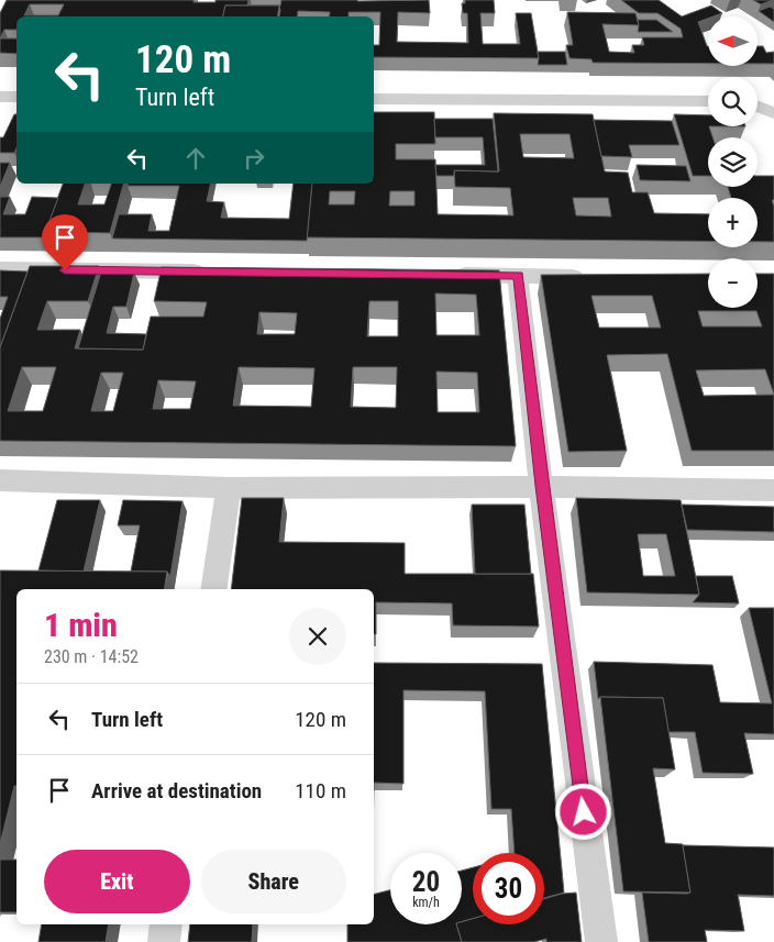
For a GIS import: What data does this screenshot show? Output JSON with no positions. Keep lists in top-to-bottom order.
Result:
{
  "north": "left",
  "page": {
    "map_buttons": ["+", "−"],
    "turn": ["120 m", "Turn left"],
    "heading": ["1 min", "230 m · 14:52"],
    "list": [
      {
        "name": "Turn left",
        "value": "120 m"
      },
      {
        "name": "Arrive at destination",
        "value": "110 m"
      }
    ],
    "buttons": ["Exit", "Share"],
    "speed": "20 km/h",
    "limit": "30"
  }
}
